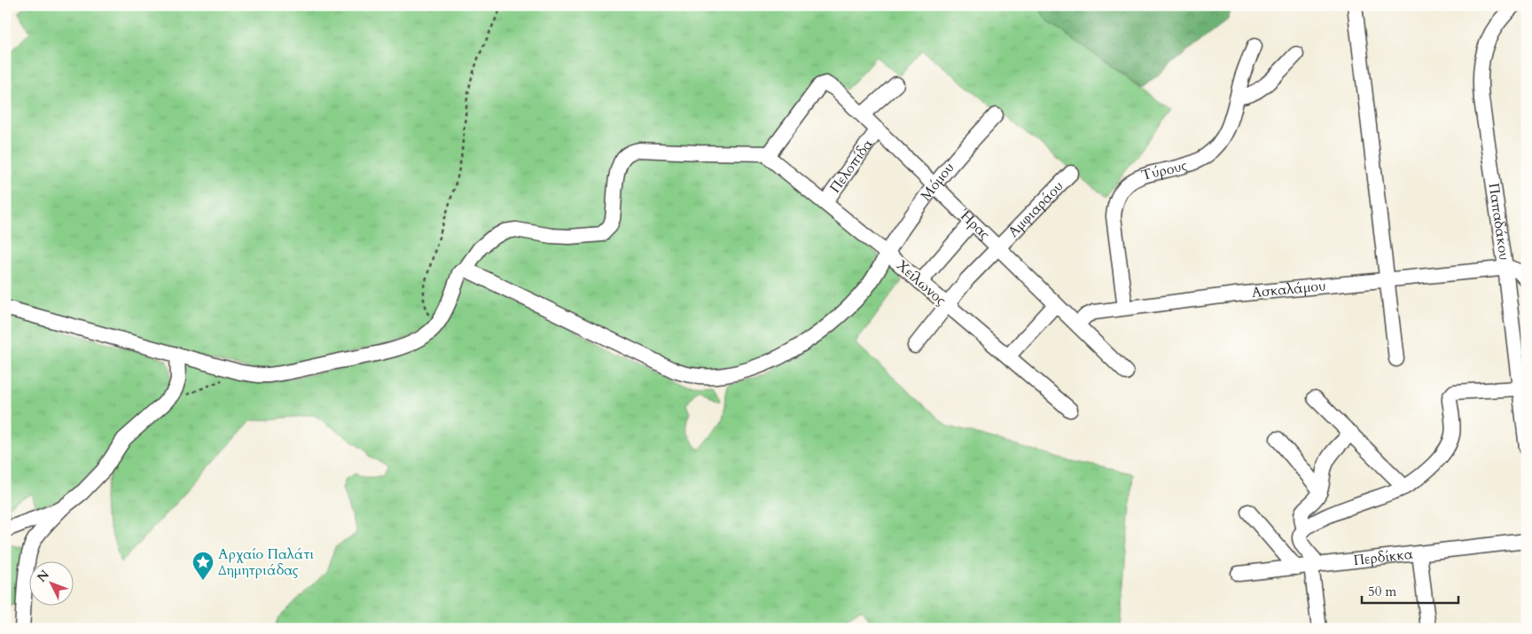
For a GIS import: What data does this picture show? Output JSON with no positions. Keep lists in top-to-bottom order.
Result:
{
  "streets": {
    "street": [
      "Πελοπίδα",
      "Τύρους",
      "Μόμου",
      "Αμφιαράου",
      "Παπαδάκου",
      "Ήρας",
      "Χείλωνος",
      "Ασκαλάμου",
      "Περδίκκα"
    ]
  },
  "crossings": [
    ["Πελοπίδα", "Ήρας"],
    ["Πελοπίδα", "Χείλωνος"],
    ["Τύρους", "Ασκαλάμου"],
    ["Μόμου", "Ήρας"],
    ["Μόμου", "Χείλωνος"],
    ["Αμφιαράου", "Ήρας"],
    ["Αμφιαράου", "Χείλωνος"],
    ["Παπαδάκου", "Ασκαλάμου"],
    ["Ήρας", "Χείλωνος"],
    ["Ήρας", "Ασκαλάμου"]
  ],
  "places": {
    "place": ["Αρχαίο Παλάτι Δημητριάδας"]
  },
  "scale_bar": "50 m",
  "north": "top left"
}
